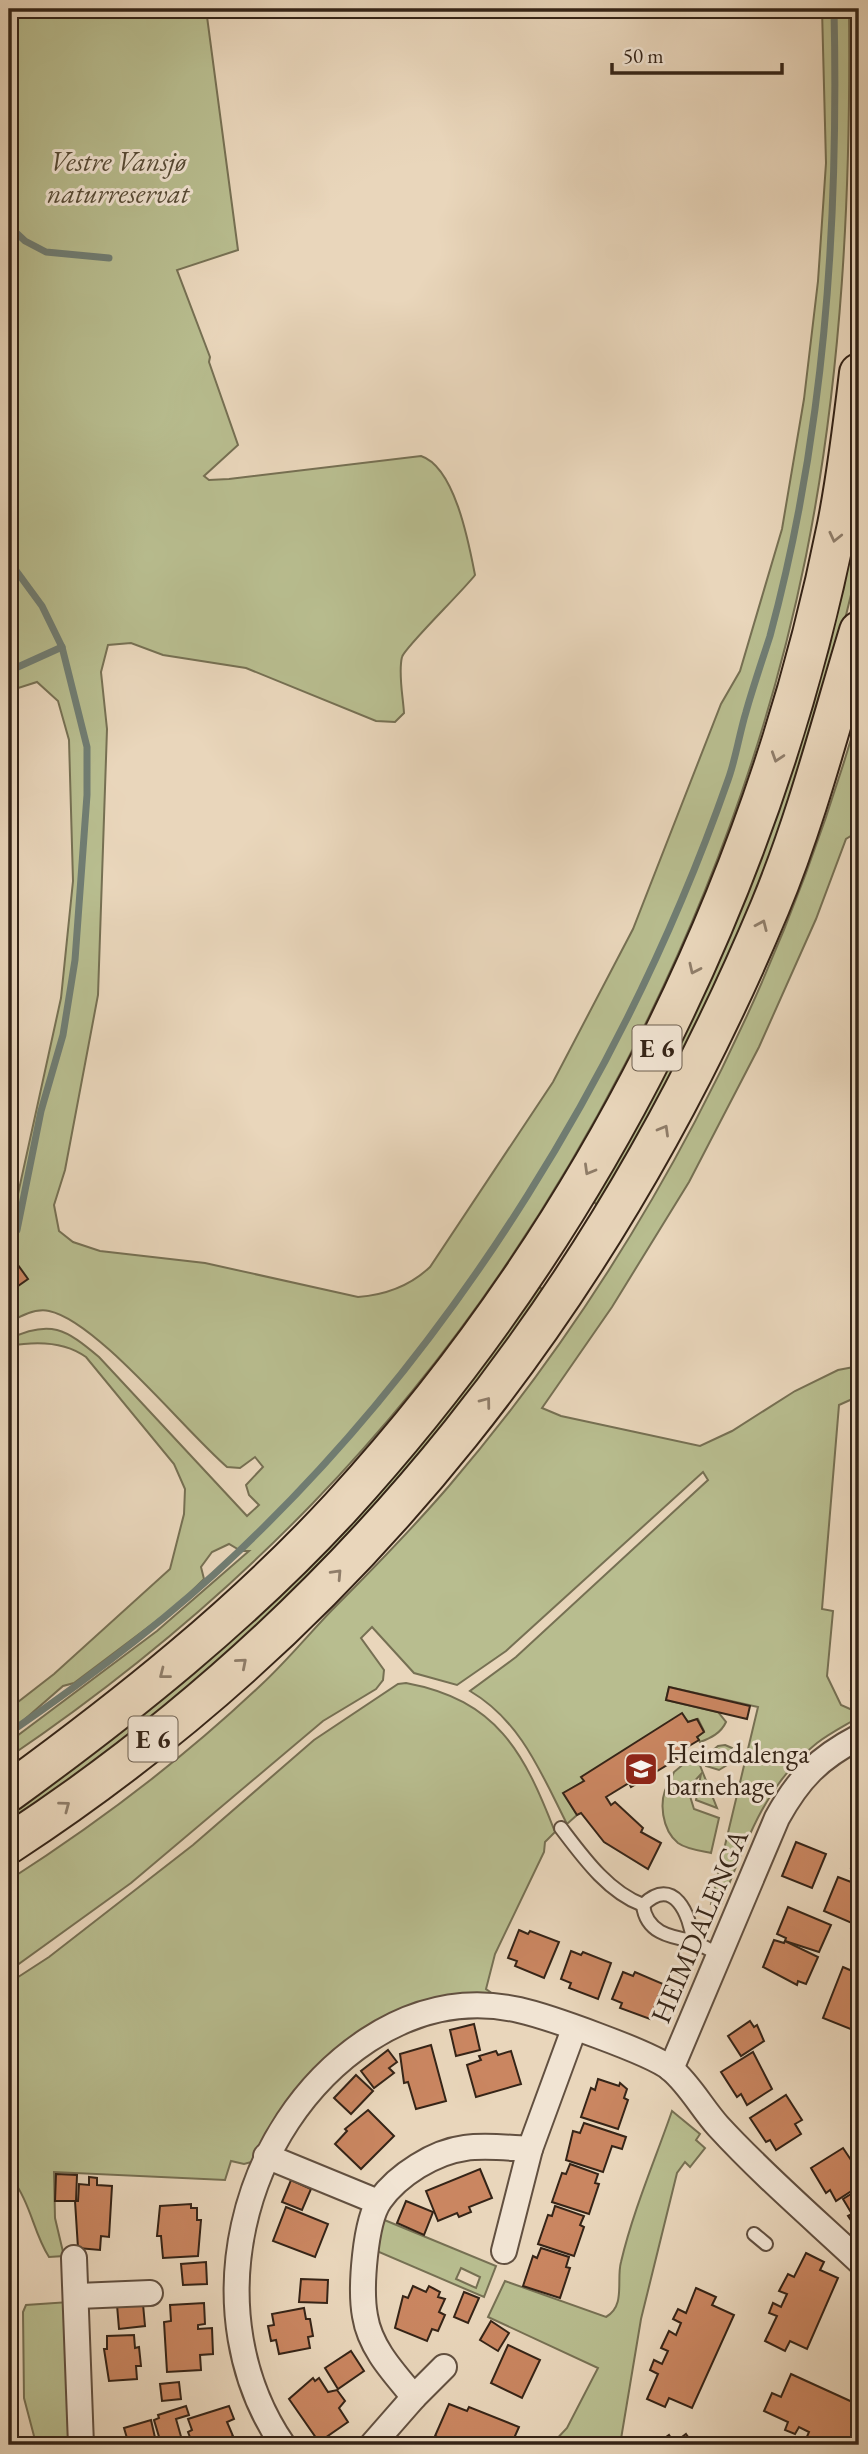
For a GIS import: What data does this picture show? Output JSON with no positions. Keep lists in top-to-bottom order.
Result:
{
  "streets": {
    "highway": ["E 6"],
    "street": ["HEIMDALENGA"]
  },
  "parks": ["Vestre Vansjø naturreservat"],
  "places": {
    "school or university": ["Heimdalenga barnehage"]
  },
  "scale_bar": "50 m"
}
